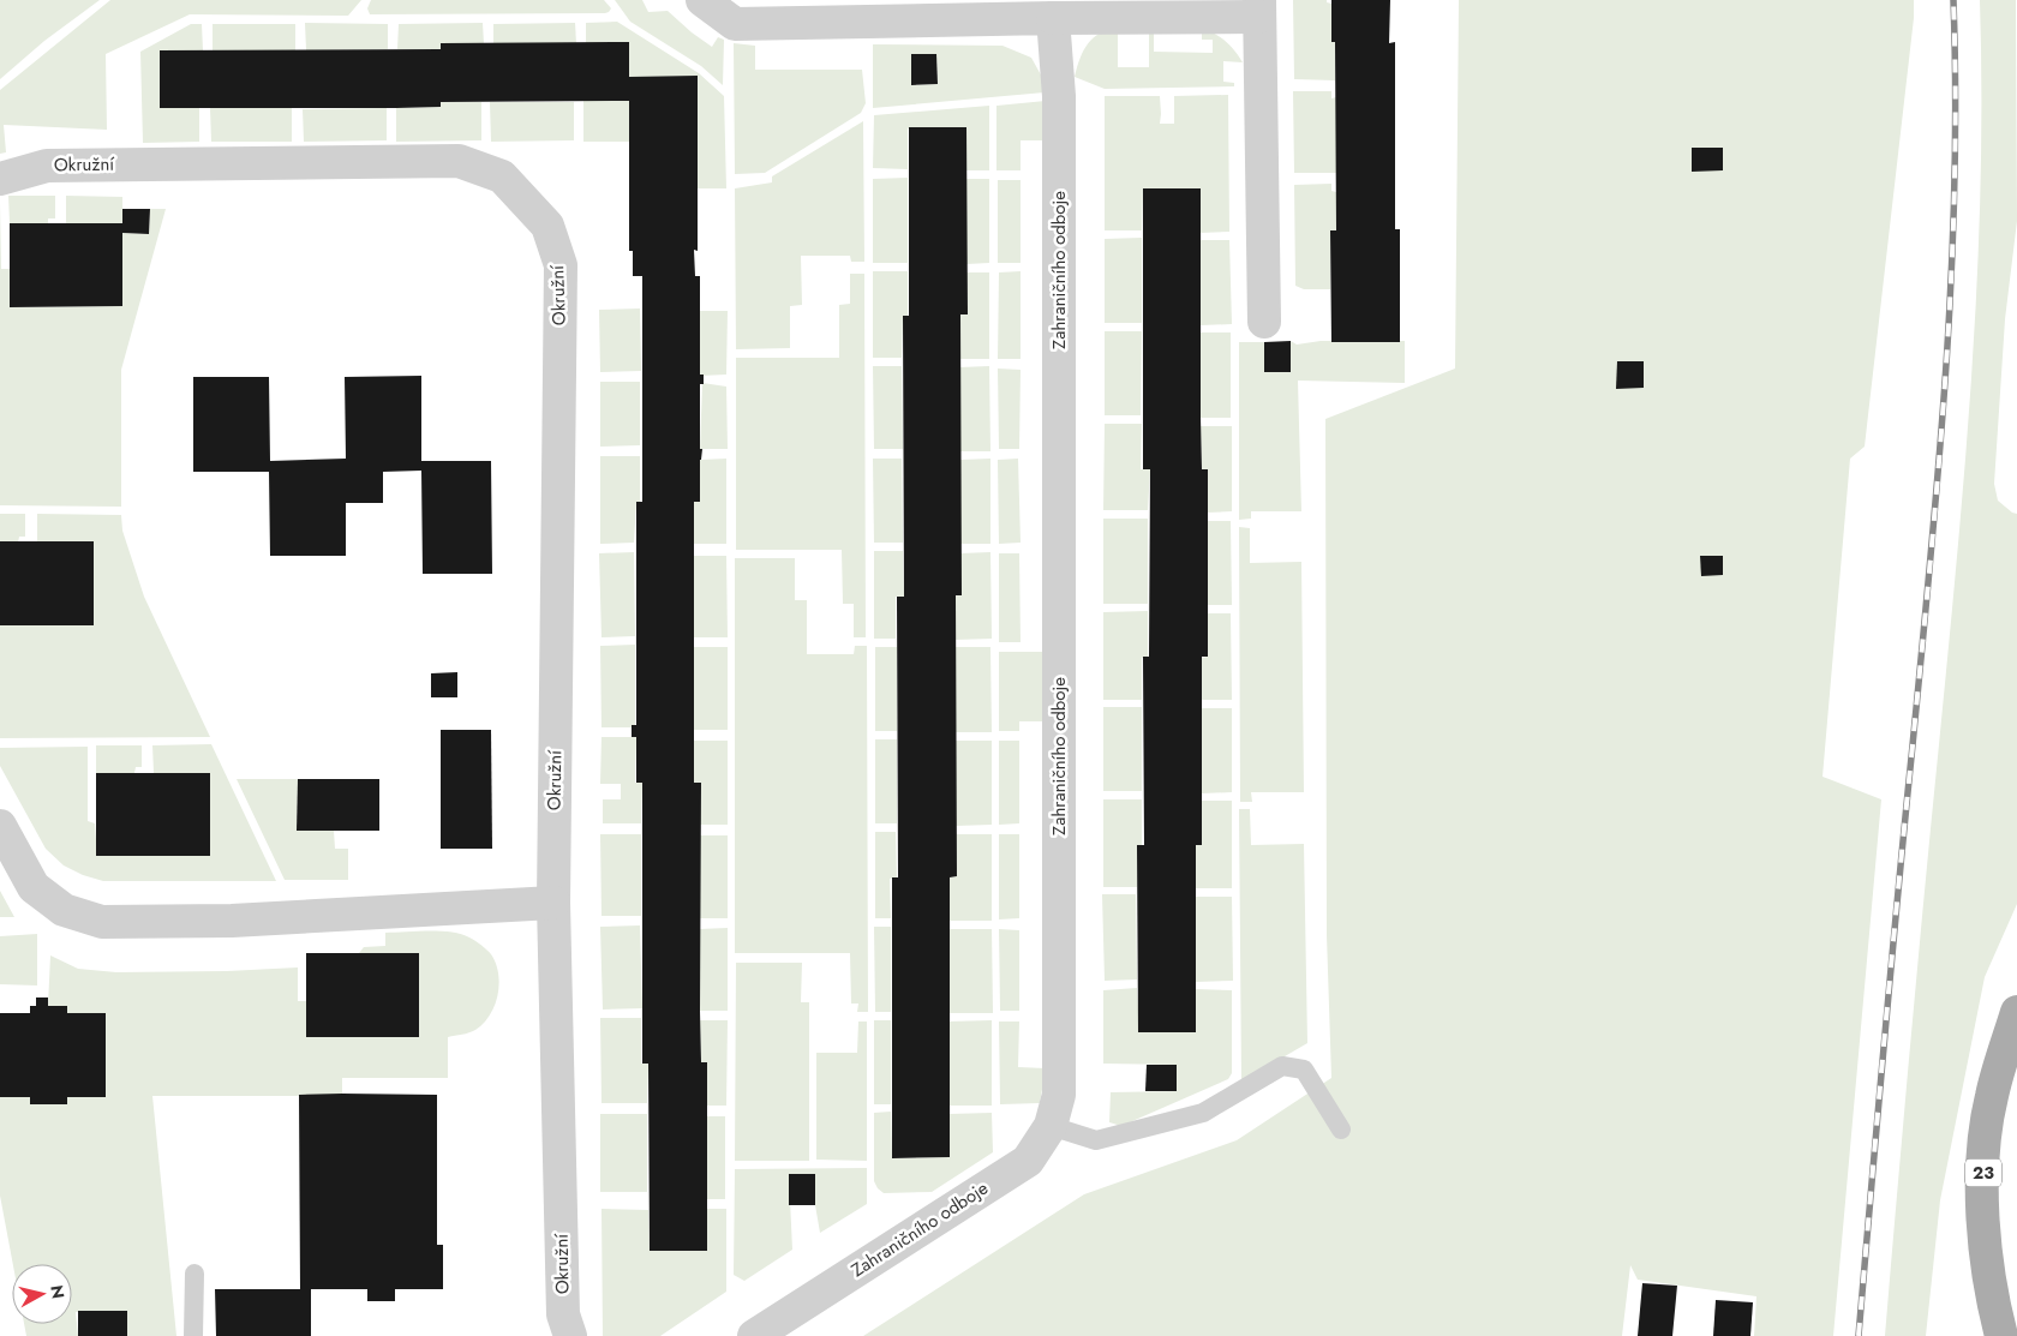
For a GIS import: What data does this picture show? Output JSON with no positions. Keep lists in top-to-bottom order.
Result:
{
  "streets": {
    "main road": ["23"],
    "street": ["Okružní", "Zahraničního odboje"]
  },
  "north": "right"
}
